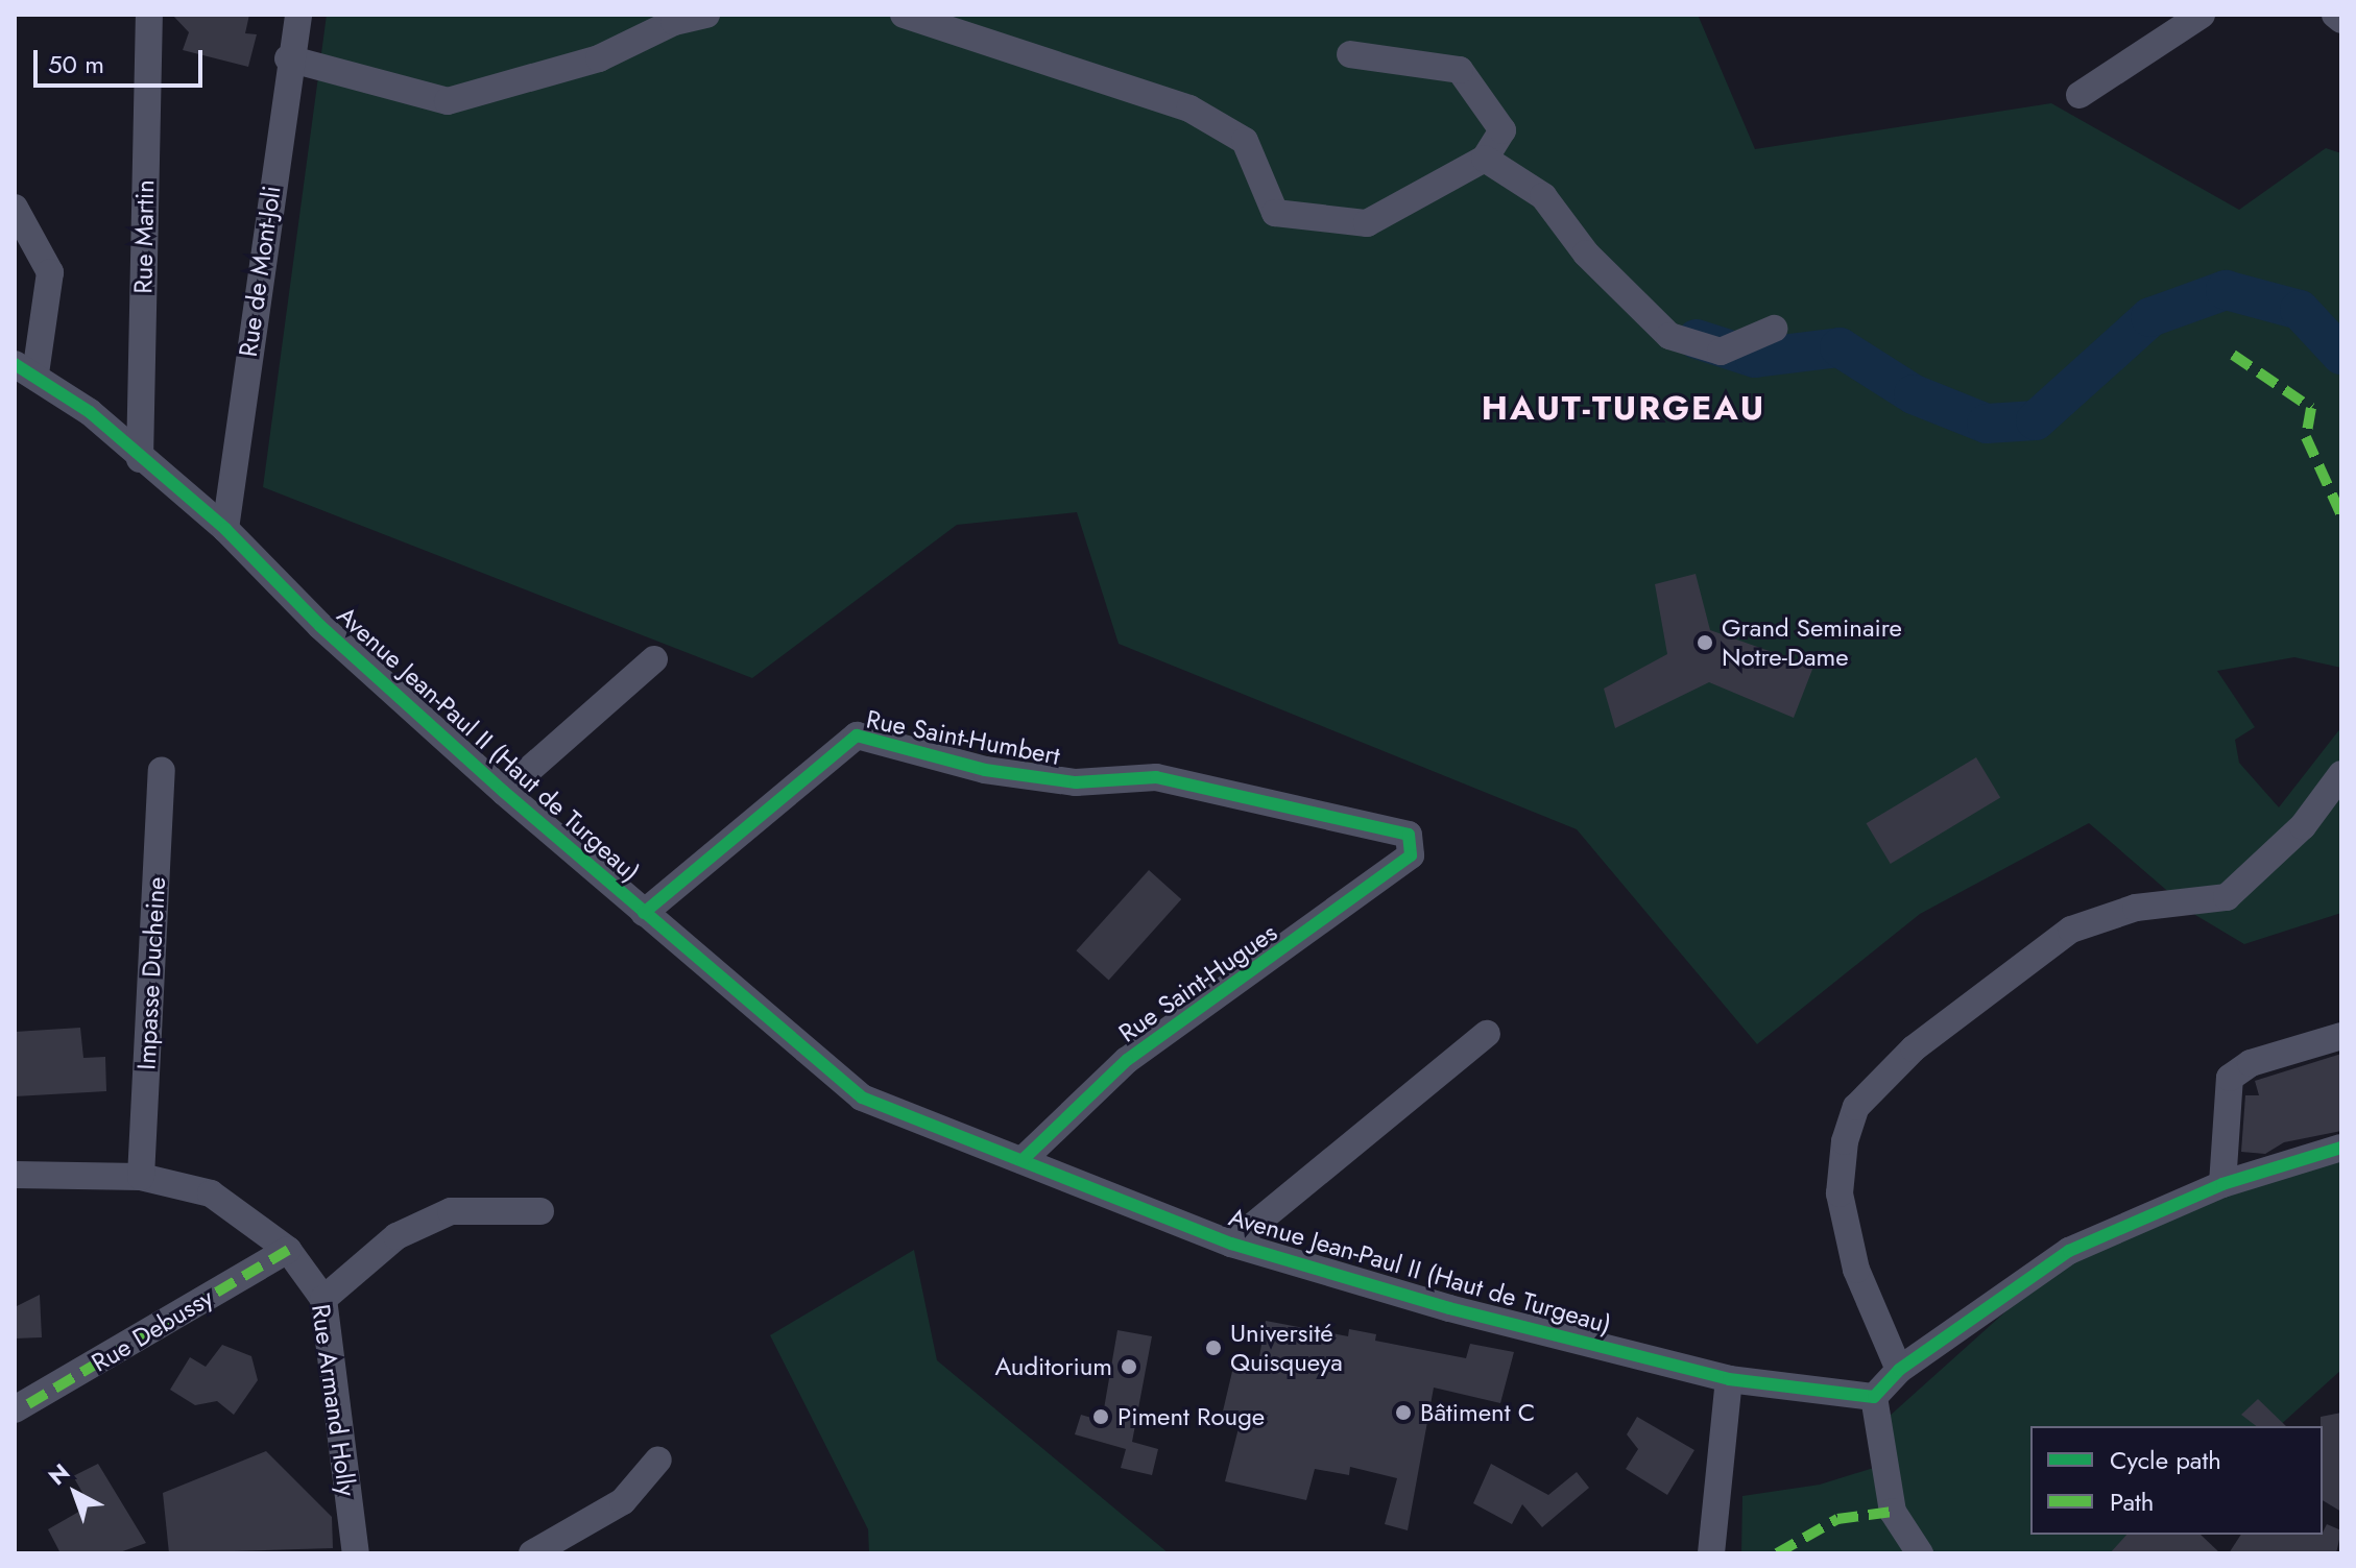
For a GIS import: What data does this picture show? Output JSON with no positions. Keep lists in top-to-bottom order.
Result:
{
  "streets": {
    "street": [
      "Rue Martin",
      "Rue de Mont-Joli",
      "Rue Saint-Humbert",
      "Avenue Jean-Paul II (Haut de Turgeau)",
      "Impasse Ducheine",
      "Rue Saint-Hugues",
      "Rue Debussy",
      "Rue Armand Holly"
    ]
  },
  "crossings": [
    ["Rue Martin", "Avenue Jean-Paul II (Haut de Turgeau)"],
    ["Rue de Mont-Joli", "Avenue Jean-Paul II (Haut de Turgeau)"],
    ["Rue Saint-Humbert", "Avenue Jean-Paul II (Haut de Turgeau)"],
    ["Rue Saint-Humbert", "Rue Saint-Hugues"],
    ["Avenue Jean-Paul II (Haut de Turgeau)", "Rue Saint-Hugues"],
    ["Impasse Ducheine", "Rue Armand Holly"],
    ["Rue Debussy", "Rue Armand Holly"]
  ],
  "districts": ["HAUT-TURGEAU"],
  "places": [
    "Grand Seminaire Notre-Dame",
    "Université Quisqueya",
    "Auditorium",
    "Bâtiment C",
    "Piment Rouge"
  ],
  "legend": ["Cycle path", "Path"],
  "scale_bar": "50 m",
  "north": "top left"
}
